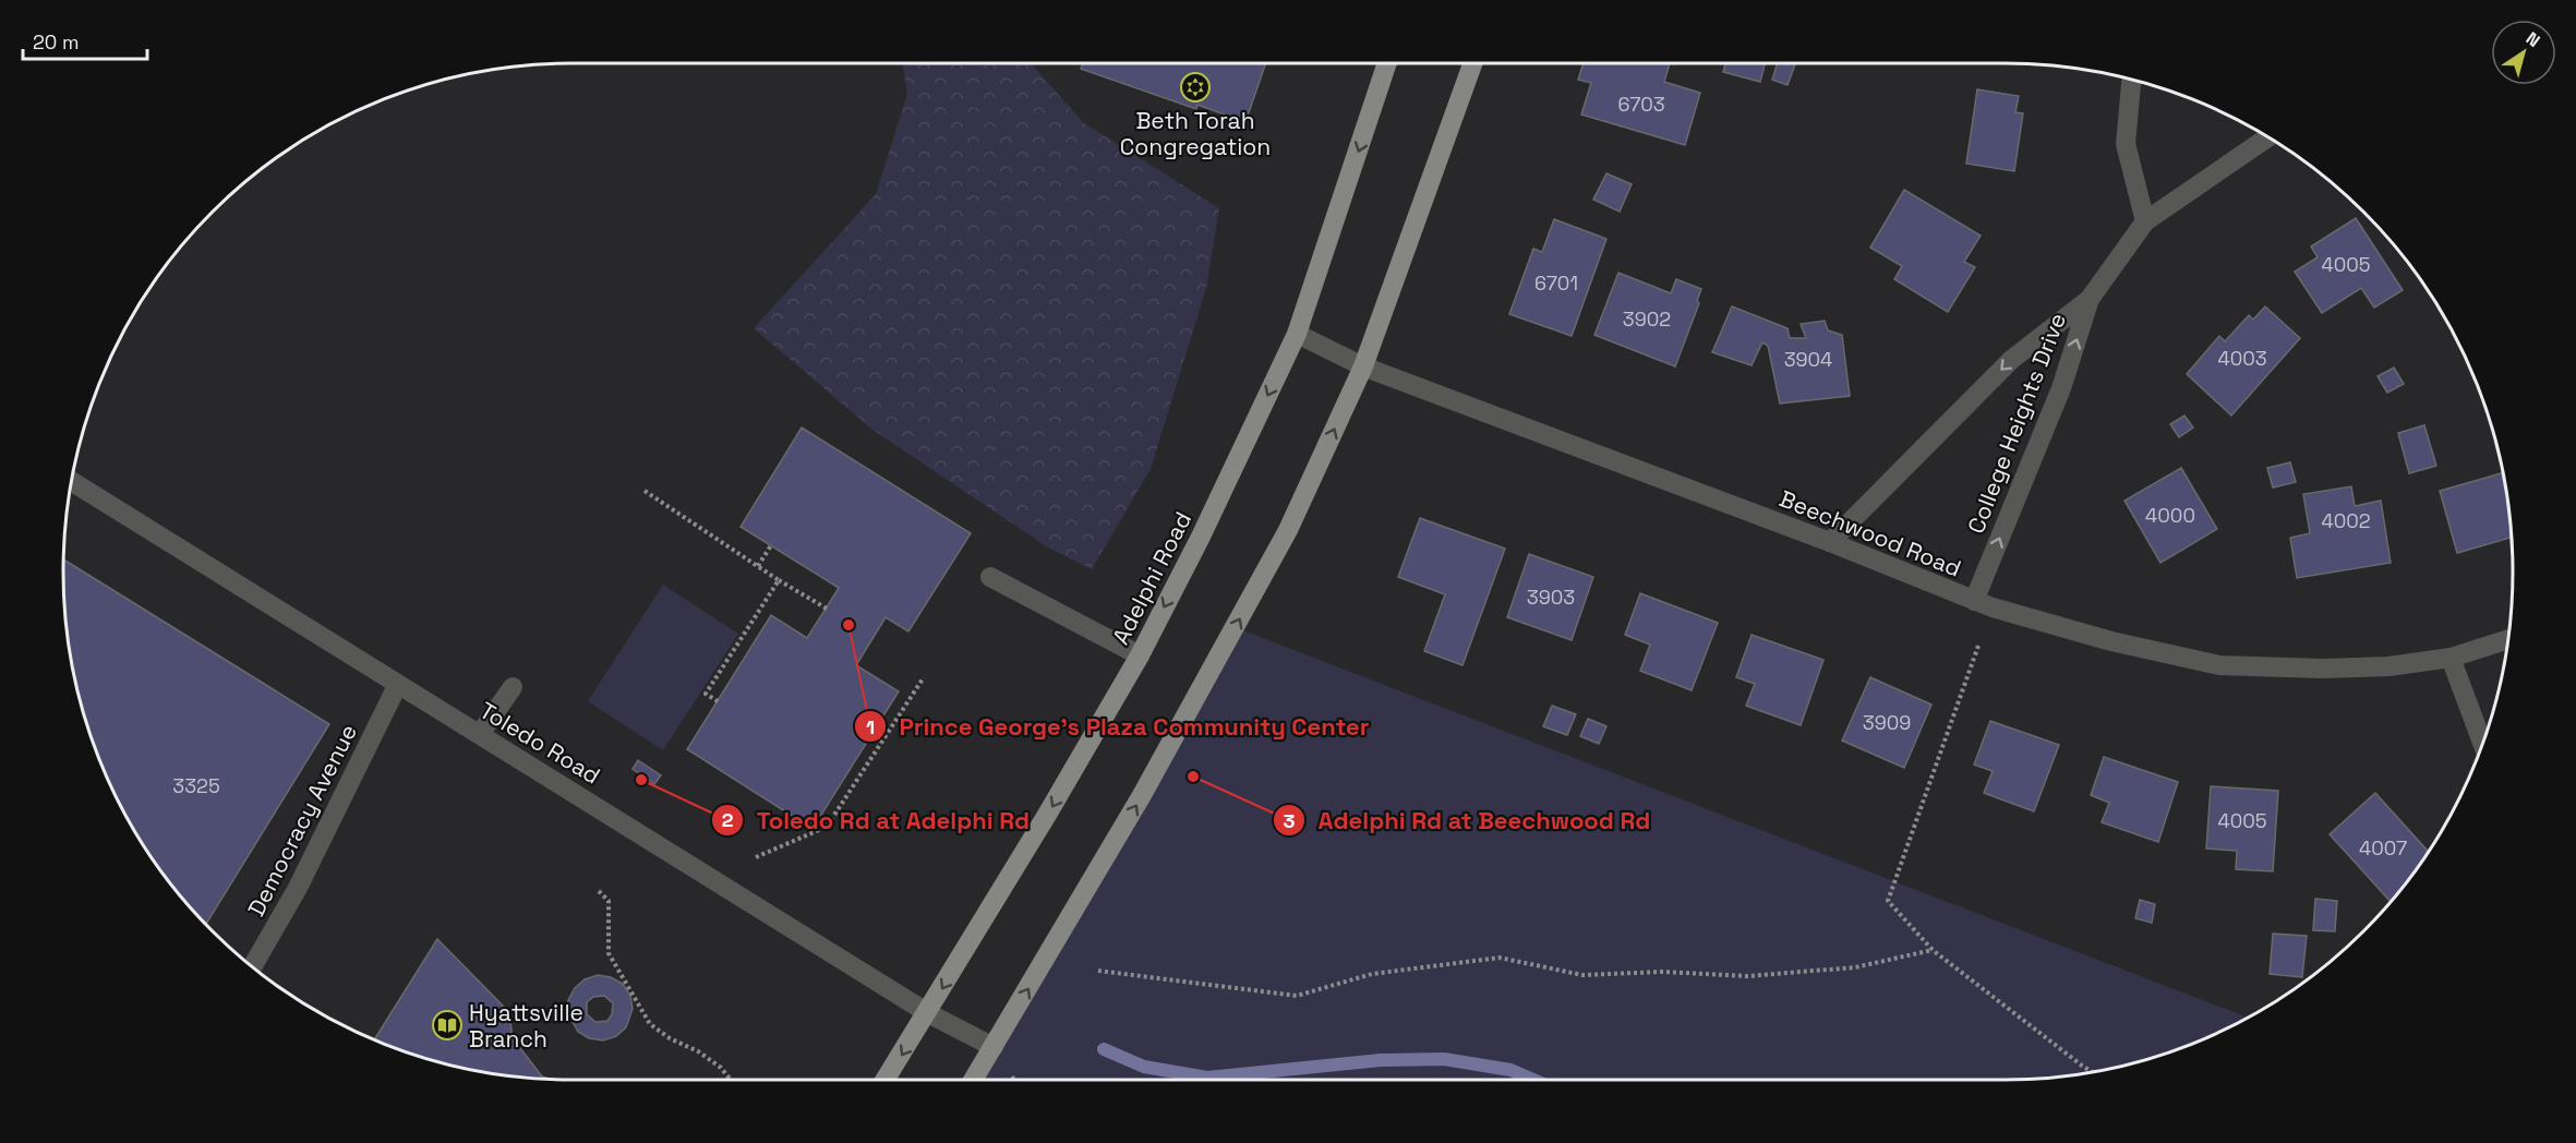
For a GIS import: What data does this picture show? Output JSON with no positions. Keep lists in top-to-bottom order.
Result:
{
  "streets": {
    "main road": ["Adelphi Road"],
    "street": [
      "College Heights Drive",
      "Beechwood Road",
      "Toledo Road",
      "Democracy Avenue"
    ]
  },
  "crossings": [
    ["College Heights Drive", "Beechwood Road"],
    ["Beechwood Road", "Adelphi Road"],
    ["Adelphi Road", "Toledo Road"],
    ["Toledo Road", "Democracy Avenue"]
  ],
  "places": {
    "synagogue": ["Beth Torah Congregation"],
    "other": ["Prince George's Plaza Community Center", "Adelphi Rd at Beechwood Rd", "Toledo Rd at Adelphi Rd"],
    "library": ["Hyattsville Branch"]
  },
  "house_numbers": [
    "6703",
    "4005",
    "6701",
    "3902",
    "4003",
    "3904",
    "4000",
    "4002",
    "3903",
    "3909",
    "3325",
    "4005",
    "4007"
  ],
  "scale_bar": "20 m",
  "north": "top right"
}
